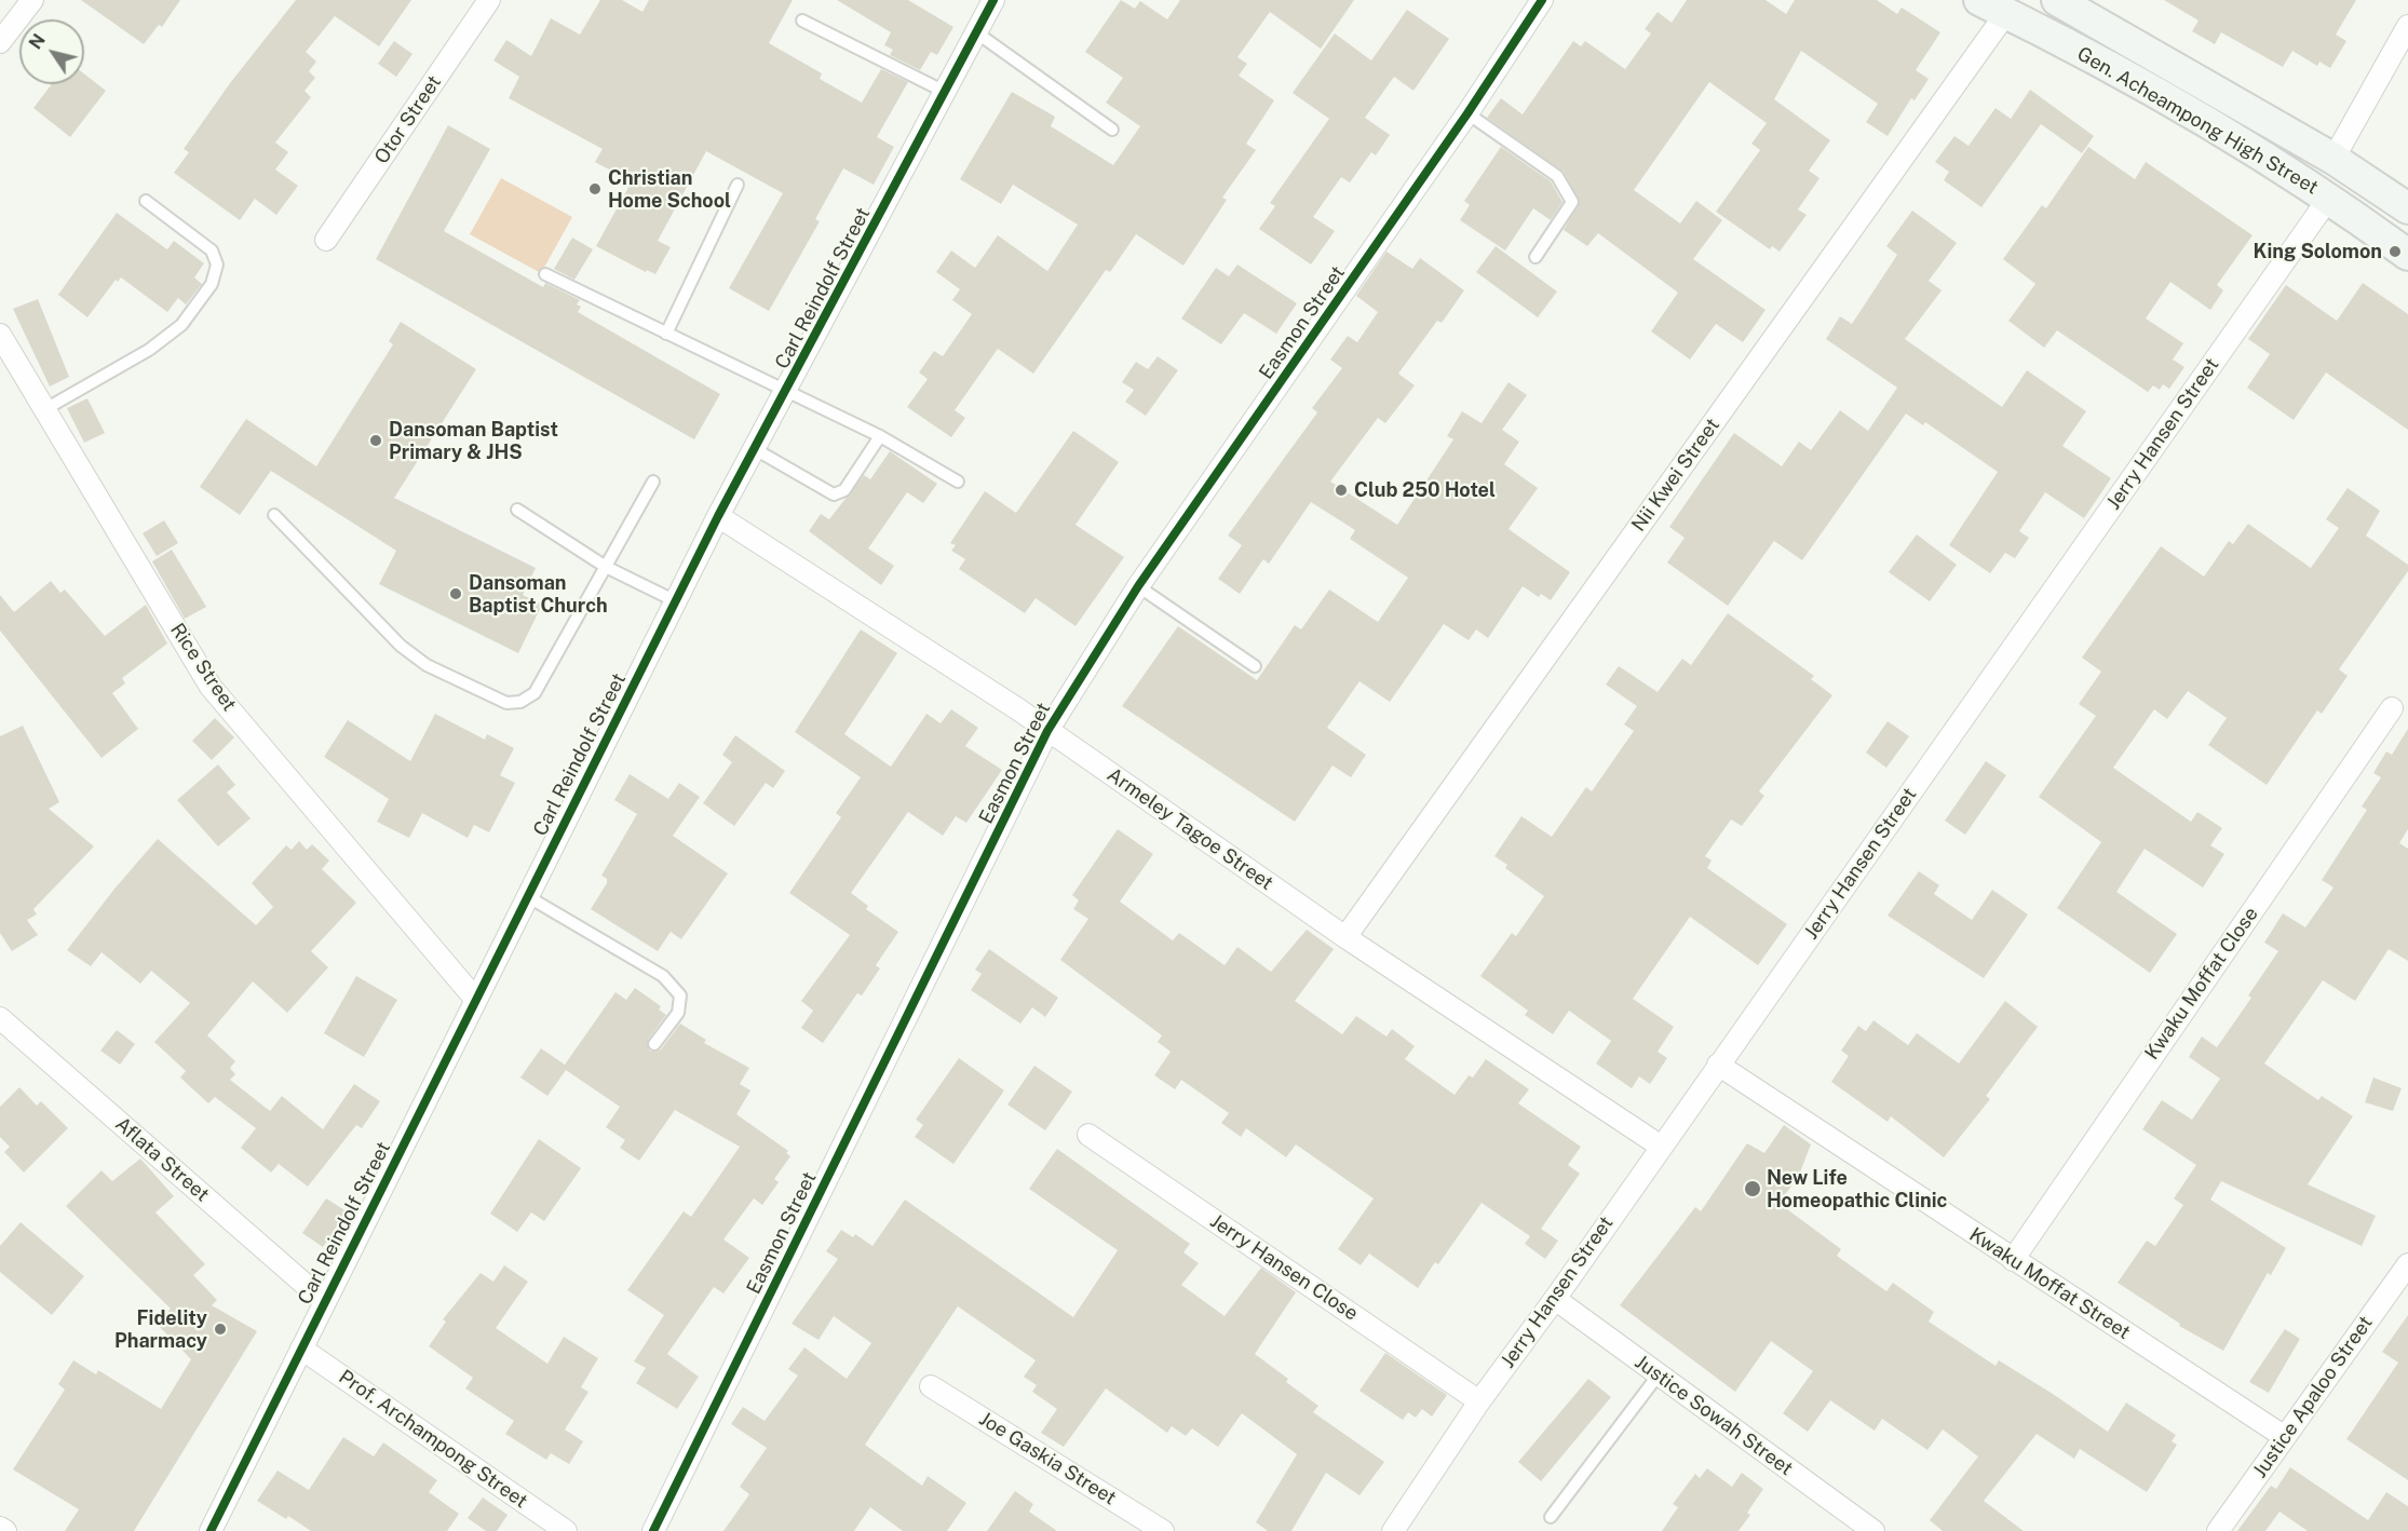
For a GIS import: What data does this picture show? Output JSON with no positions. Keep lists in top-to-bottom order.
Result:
{
  "streets": {
    "main road": ["Gen. Acheampong High Street"],
    "street": [
      "Otor Street",
      "Carl Reindolf Street",
      "Easmon Street",
      "Jerry Hansen Street",
      "Nii Kwei Street",
      "Rice Street",
      "Armeley Tagoe Street",
      "Kwaku Moffat Close",
      "Aflata Street",
      "Jerry Hansen Close",
      "Kwaku Moffat Street",
      "Justice Apaloo Street",
      "Justice Sowah Street",
      "Prof. Archampong Street",
      "Joe Gaskia Street"
    ]
  },
  "crossings": [
    ["Gen. Acheampong High Street", "Jerry Hansen Street"],
    ["Gen. Acheampong High Street", "Nii Kwei Street"],
    ["Carl Reindolf Street", "Rice Street"],
    ["Carl Reindolf Street", "Armeley Tagoe Street"],
    ["Carl Reindolf Street", "Aflata Street"],
    ["Carl Reindolf Street", "Prof. Archampong Street"],
    ["Easmon Street", "Armeley Tagoe Street"],
    ["Jerry Hansen Street", "Armeley Tagoe Street"],
    ["Jerry Hansen Street", "Jerry Hansen Close"],
    ["Jerry Hansen Street", "Kwaku Moffat Street"],
    ["Jerry Hansen Street", "Justice Sowah Street"],
    ["Nii Kwei Street", "Armeley Tagoe Street"],
    ["Kwaku Moffat Close", "Kwaku Moffat Street"],
    ["Kwaku Moffat Street", "Justice Apaloo Street"]
  ],
  "places": [
    "Christian Home School",
    "King Solomon",
    "Dansoman Baptist Primary & JHS",
    "Club 250 Hotel",
    "Dansoman Baptist Church",
    "New Life Homeopathic Clinic",
    "Fidelity Pharmacy"
  ],
  "north": "top left"
}
